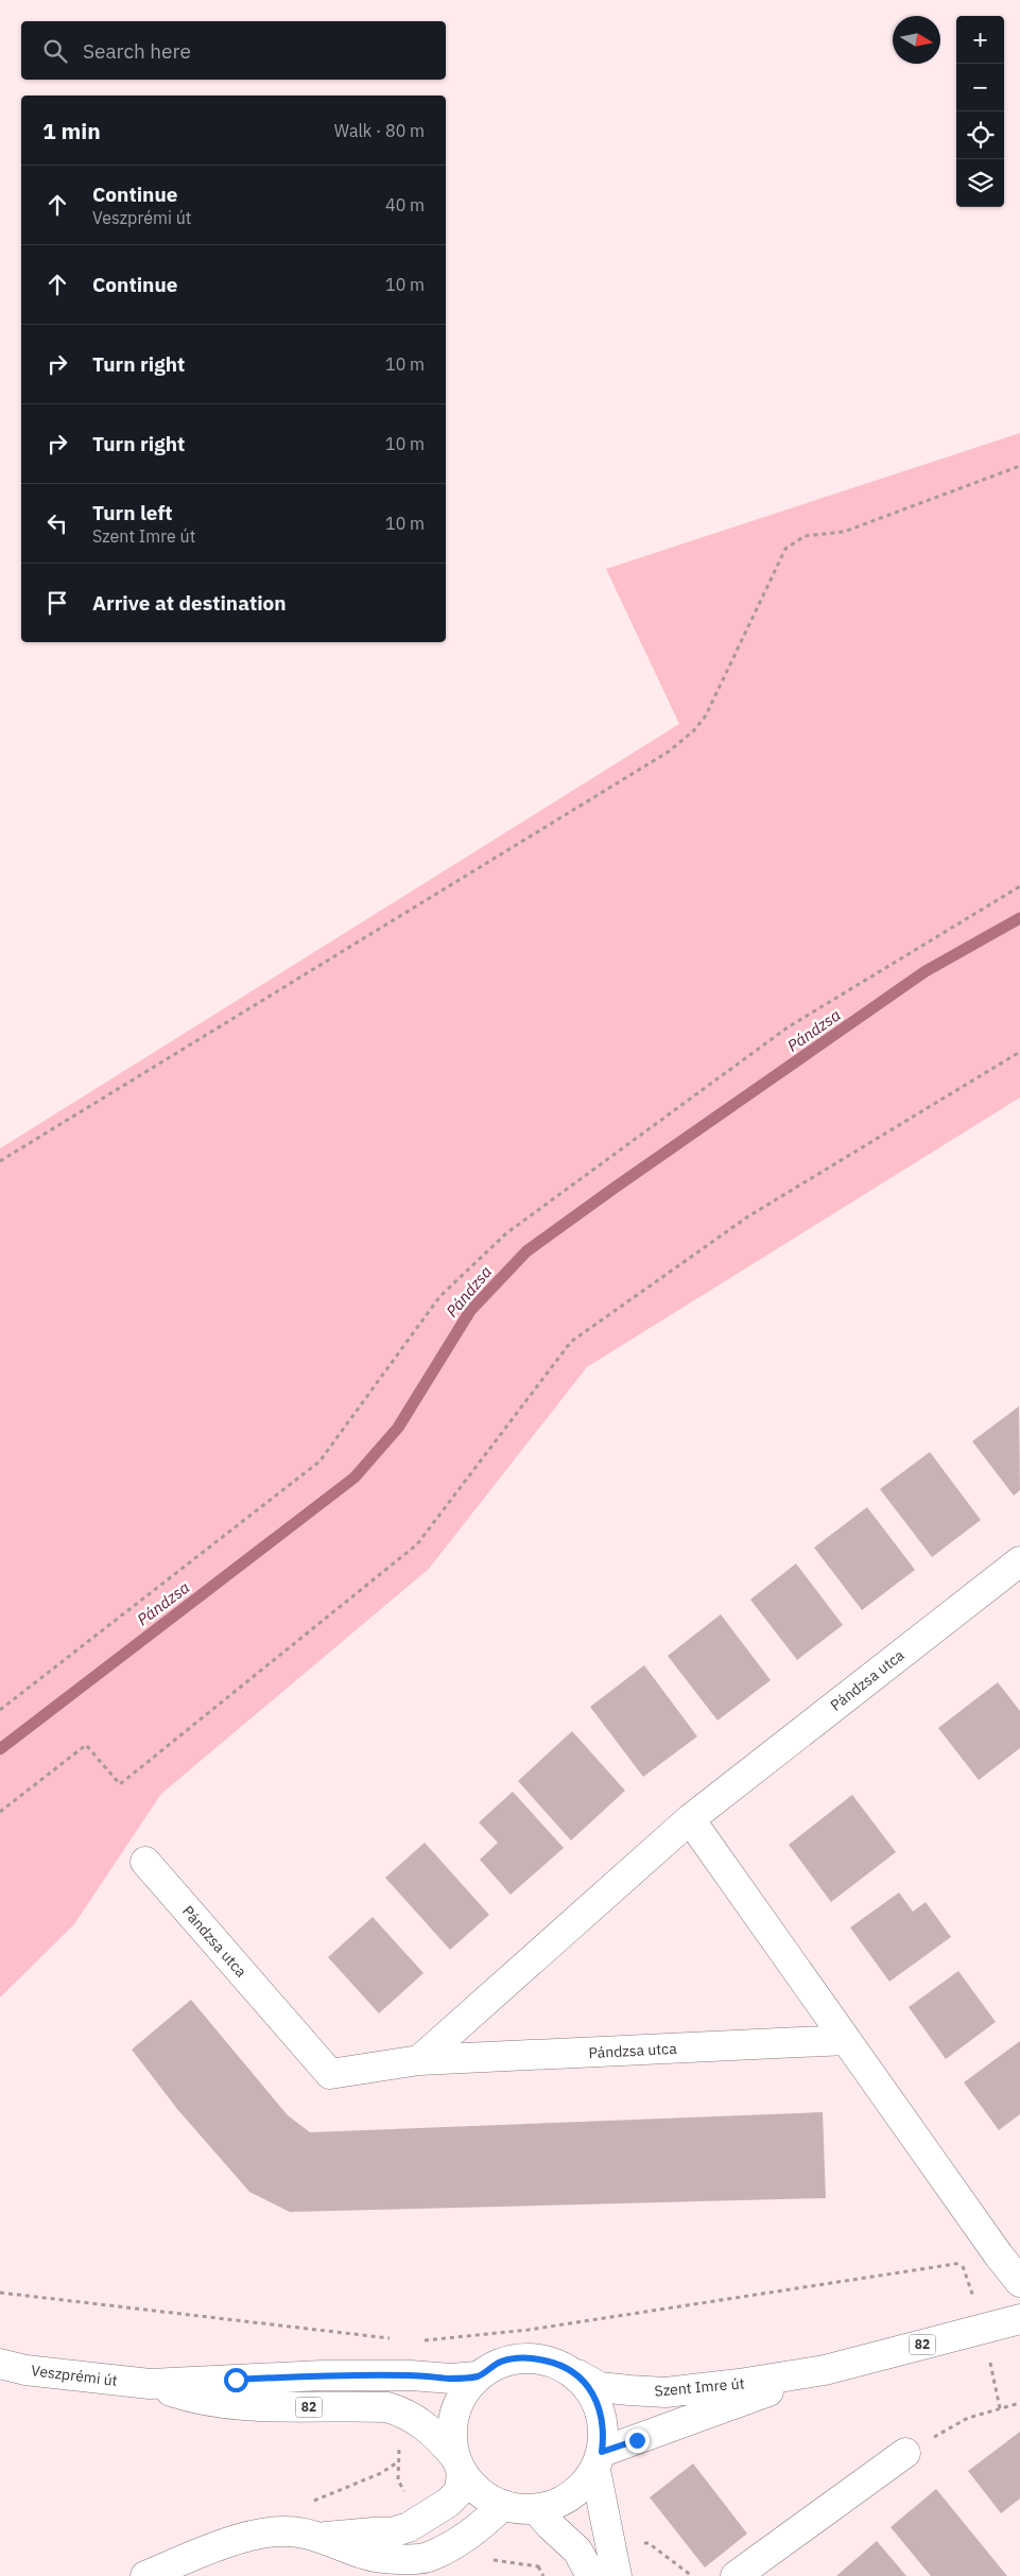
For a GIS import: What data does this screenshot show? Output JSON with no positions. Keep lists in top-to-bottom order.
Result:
{
  "streets": {
    "street": [
      "Pándzsa utca",
      "82",
      "Veszprémi út",
      "Szent Imre út"
    ]
  },
  "crossings": [
    ["82", "Veszprémi út"],
    ["82", "Szent Imre út"],
    ["Veszprémi út", "Szent Imre út"]
  ],
  "water": ["Pándzsa"],
  "north": "right",
  "page": {
    "map_buttons": ["+", "−"],
    "search": "Search here",
    "heading": ["1 min", "Walk · 80 m"],
    "list": [
      ["Continue", "Veszprémi út", "40 m"],
      ["Continue", "10 m"],
      ["Turn right", "10 m"],
      ["Turn right", "10 m"],
      ["Turn left", "Szent Imre út", "10 m"],
      "Arrive at destination"
    ]
  }
}
